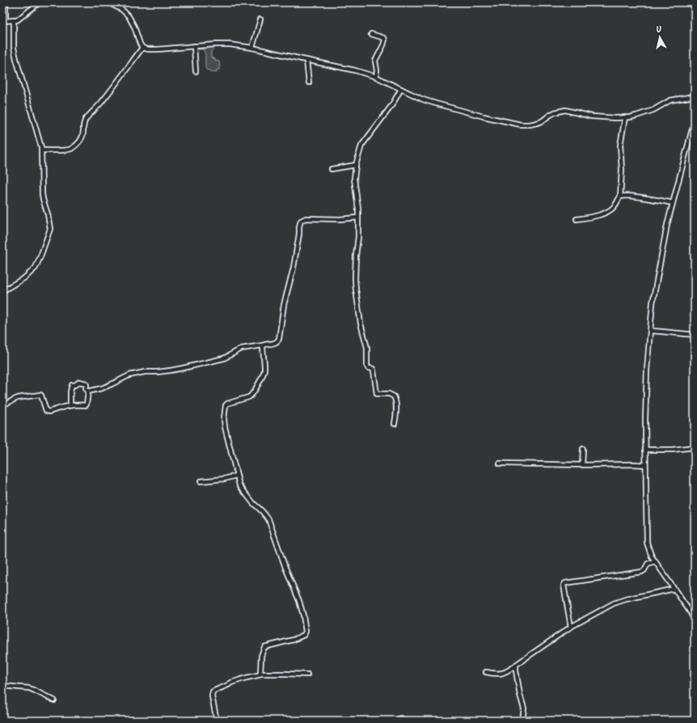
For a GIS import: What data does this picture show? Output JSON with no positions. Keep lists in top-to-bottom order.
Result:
{
  "north": "top"
}
